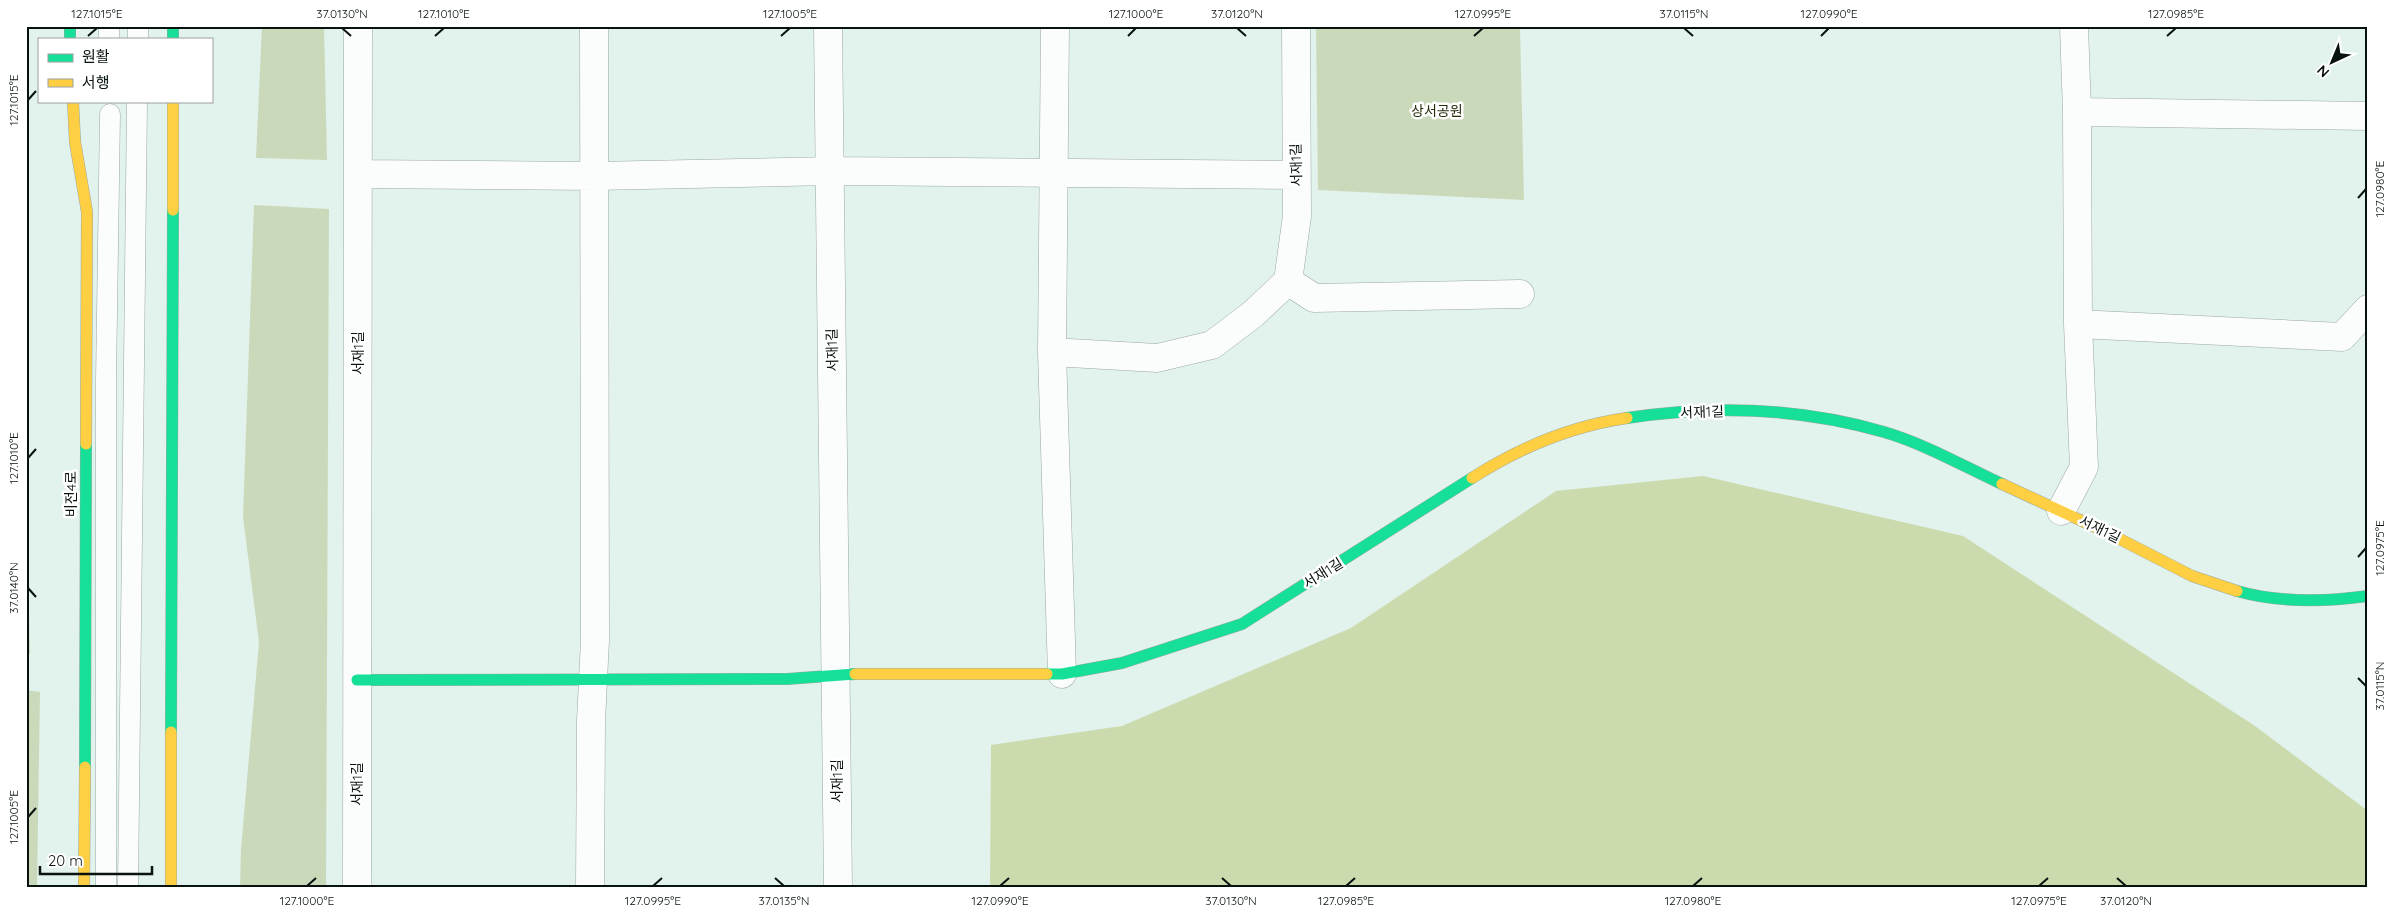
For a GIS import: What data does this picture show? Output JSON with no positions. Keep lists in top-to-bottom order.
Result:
{
  "streets": {
    "street": ["서재1길", "비전4로"]
  },
  "parks": ["상서공원"],
  "legend": ["원활", "서행"],
  "scale_bar": "20 m",
  "north": "bottom left",
  "coordinates": [
    "127.1015°E",
    "37.0130°N",
    "127.1010°E",
    "127.1005°E",
    "127.1000°E",
    "37.0120°N",
    "127.0995°E",
    "37.0115°N",
    "127.0990°E",
    "127.0985°E",
    "127.0980°E",
    "127.0975°E",
    "37.0140°N",
    "37.0135°N"
  ]
}
